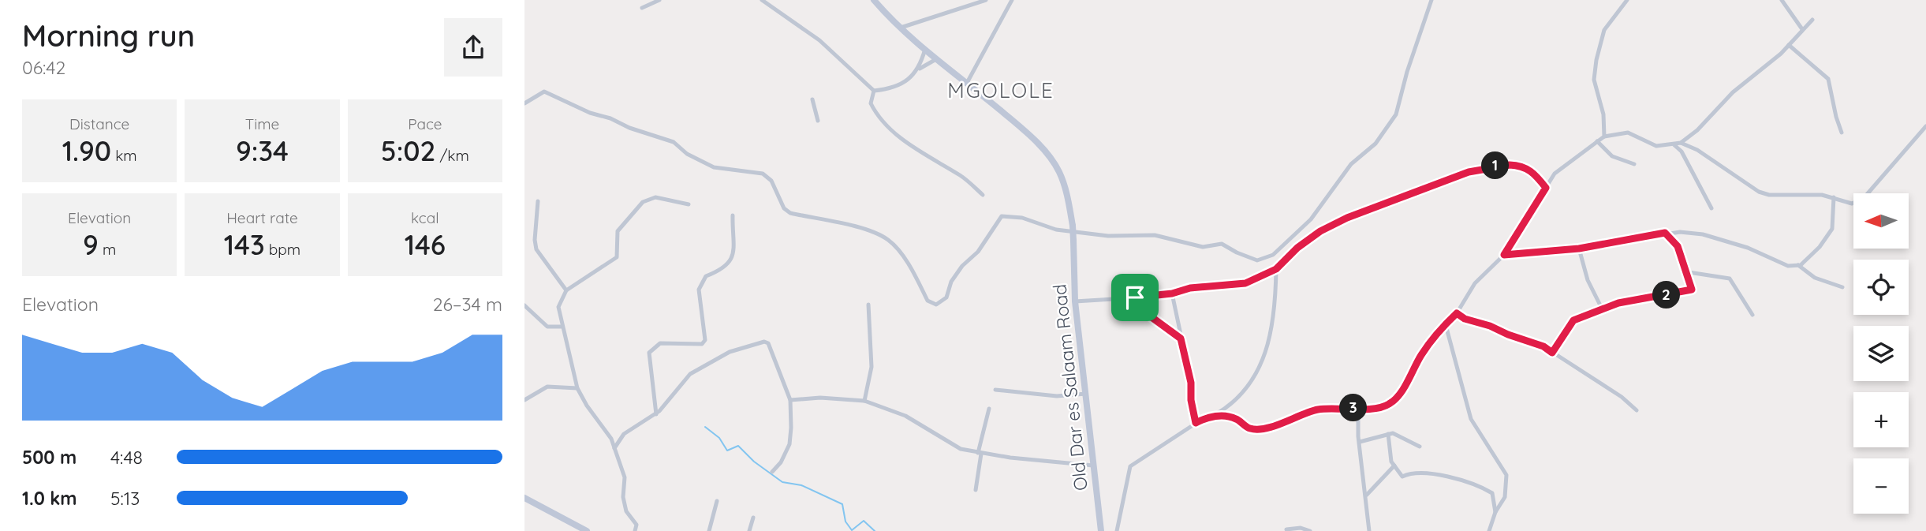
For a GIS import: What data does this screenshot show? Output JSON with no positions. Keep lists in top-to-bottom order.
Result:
{
  "streets": {
    "street": ["Old Dar es Salaam Road"]
  },
  "districts": ["MGOLOLE"],
  "north": "left",
  "page": {
    "heading": ["Morning run", "06:42"],
    "stats": [
      ["Distance", "1.90 km"],
      ["Time", "9:34"],
      ["Pace", "5:02 /km"],
      ["Elevation", "9 m"],
      ["Heart rate", "143 bpm"],
      ["kcal", "146"]
    ],
    "pins": ["1", "2", "3"],
    "map_buttons": ["+", "−"],
    "chart": ["Elevation", "26–34 m"],
    "list": [
      {
        "name": "500 m",
        "note": "4:48"
      },
      {
        "name": "1.0 km",
        "note": "5:13"
      }
    ]
  }
}
